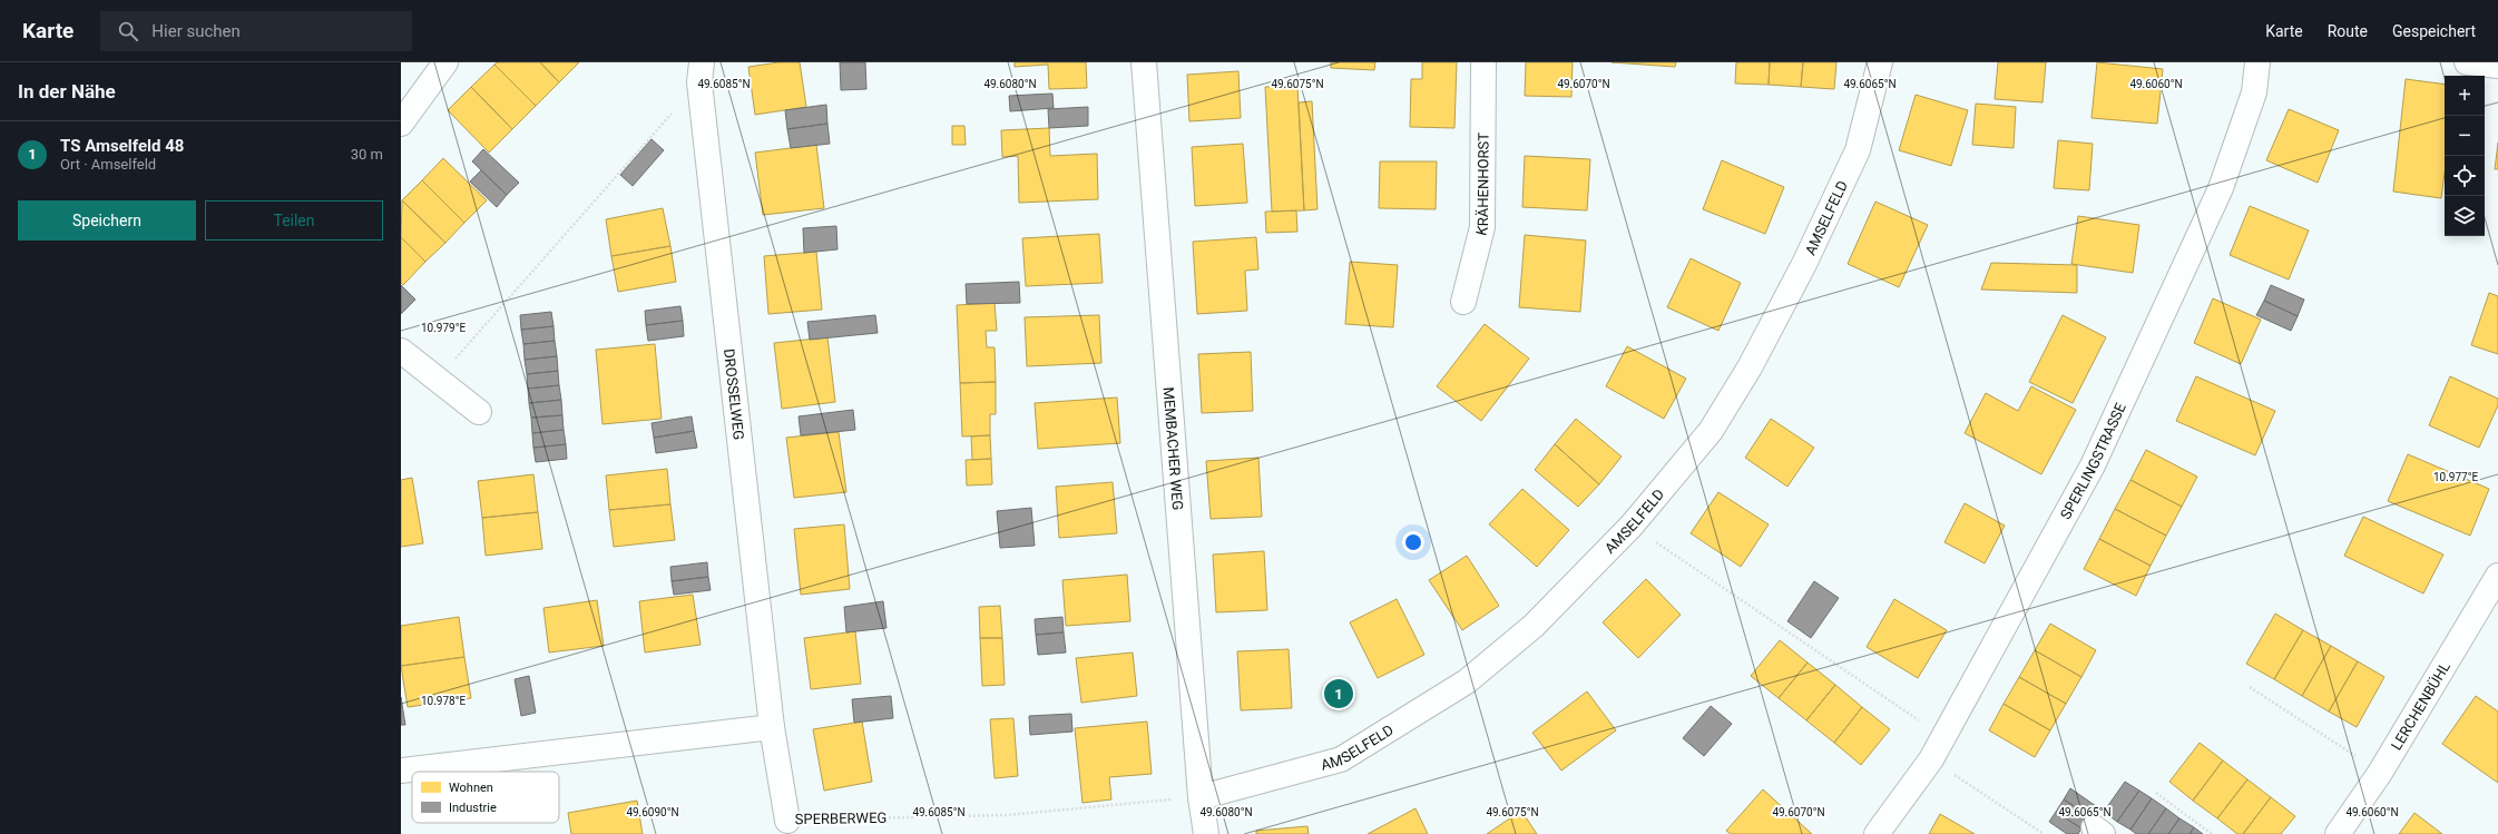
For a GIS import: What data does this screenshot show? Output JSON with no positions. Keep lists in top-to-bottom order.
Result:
{
  "streets": {
    "street": [
      "KRÄHENHORST",
      "AMSELFELD",
      "DROSSELWEG",
      "MEMBACHER WEG",
      "SPERLINGSTRASSE",
      "LERCHENBÜHL",
      "SPERBERWEG"
    ]
  },
  "crossings": [
    ["AMSELFELD", "MEMBACHER WEG"],
    ["AMSELFELD", "SPERBERWEG"],
    ["DROSSELWEG", "SPERBERWEG"],
    ["MEMBACHER WEG", "SPERBERWEG"]
  ],
  "legend": ["Wohnen", "Industrie"],
  "page": {
    "header": "Karte",
    "search": "Hier suchen",
    "nav": ["Karte", "Route", "Gespeichert"],
    "heading": "In der Nähe",
    "map_buttons": ["+", "−"],
    "list": [
      {
        "mark": "1",
        "name": "TS Amselfeld 48",
        "note": "Ort · Amselfeld",
        "value": "30 m"
      }
    ],
    "buttons": ["Speichern", "Teilen"],
    "pins": "1"
  },
  "coordinates": [
    "49.6085°N",
    "49.6080°N",
    "49.6075°N",
    "49.6070°N",
    "49.6065°N",
    "49.6060°N",
    "10.979°E",
    "10.977°E",
    "10.978°E",
    "49.6090°N"
  ]
}
